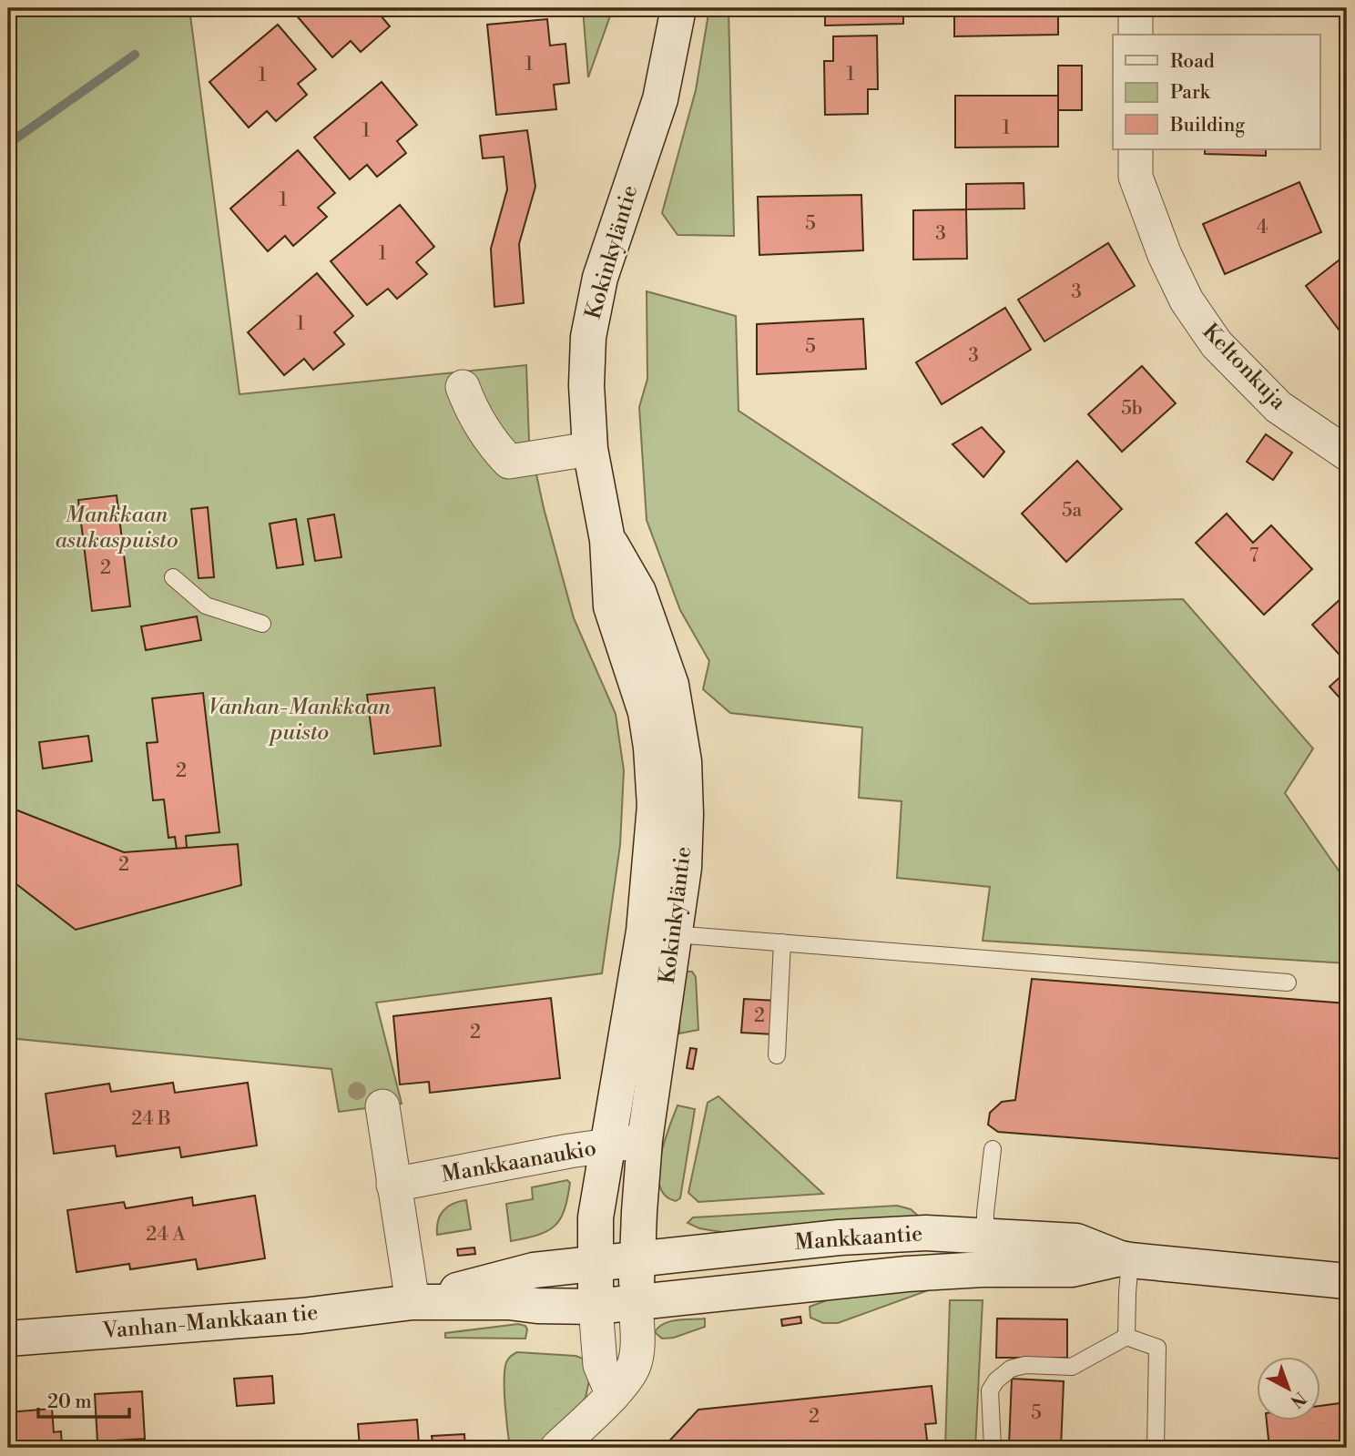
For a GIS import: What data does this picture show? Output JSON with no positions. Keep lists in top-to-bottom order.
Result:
{
  "streets": {
    "main road": ["Kokinkyläntie", "Mankkaantie", "Vanhan-Mankkaan tie"],
    "street": ["Keltonkuja", "Mankkaanaukio"]
  },
  "crossings": [
    ["Kokinkyläntie", "Mankkaanaukio"],
    ["Kokinkyläntie", "Mankkaantie"],
    ["Kokinkyläntie", "Vanhan-Mankkaan tie"],
    ["Mankkaantie", "Vanhan-Mankkaan tie"]
  ],
  "parks": ["Mankkaan asukaspuisto", "Vanhan-Mankkaan puisto"],
  "house_numbers": [
    "1",
    "1",
    "1",
    "1",
    "1",
    "1",
    "5",
    "4",
    "3",
    "1",
    "3",
    "1",
    "5",
    "3",
    "5b",
    "5a",
    "7",
    "2",
    "2",
    "2",
    "2",
    "2",
    "24 B",
    "24 A",
    "5",
    "2"
  ],
  "legend": ["Road", "Park", "Building"],
  "scale_bar": "20 m",
  "north": "bottom right"
}
